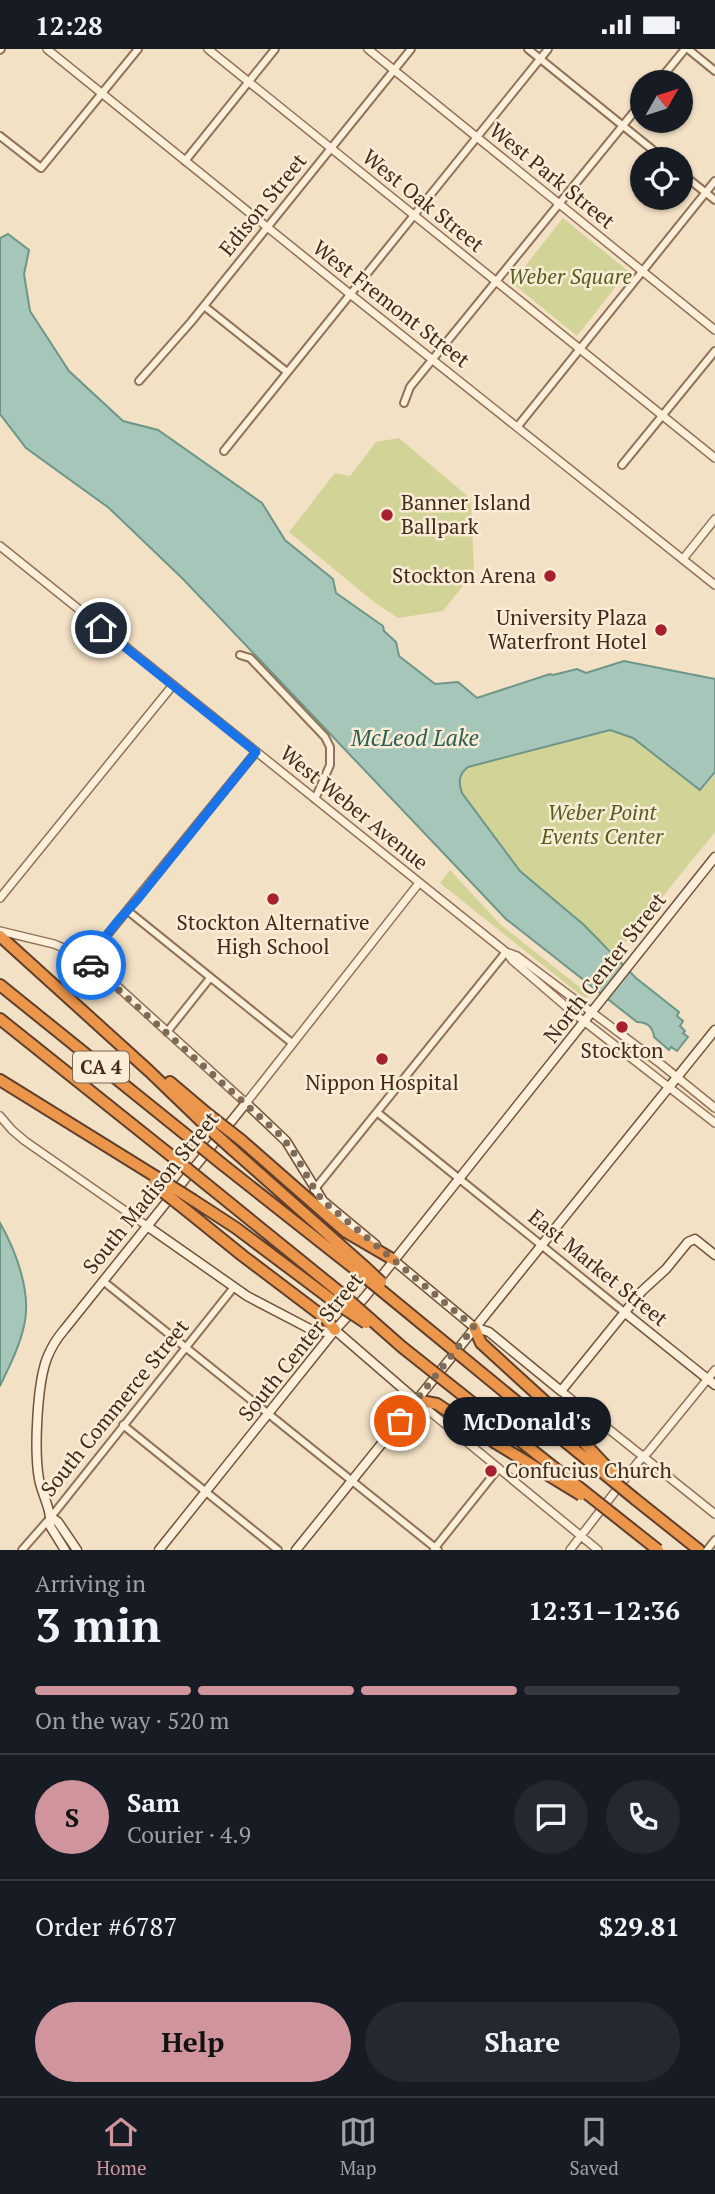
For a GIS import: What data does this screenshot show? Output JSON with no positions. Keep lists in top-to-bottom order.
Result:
{
  "streets": {
    "highway": ["CA 4"],
    "main road": [
      "North Center Street",
      "South Madison Street",
      "East Market Street",
      "South Center Street"
    ],
    "street": [
      "West Park Street",
      "West Oak Street",
      "Edison Street",
      "West Fremont Street",
      "West Weber Avenue",
      "South Commerce Street"
    ]
  },
  "crossings": [
    ["West Park Street", "Edison Street"],
    ["West Oak Street", "Edison Street"],
    ["Edison Street", "West Fremont Street"],
    ["West Weber Avenue", "North Center Street"],
    ["West Weber Avenue", "South Madison Street"],
    ["North Center Street", "South Center Street"],
    ["South Madison Street", "South Commerce Street"],
    ["East Market Street", "South Center Street"]
  ],
  "water": ["McLeod Lake"],
  "parks": ["Weber Square", "Weber Point Events Center"],
  "places": [
    "Banner Island Ballpark",
    "Stockton Arena",
    "University Plaza Waterfront Hotel",
    "Stockton Alternative High School",
    "Stockton",
    "Nippon Hospital",
    "McDonald's",
    "Confucius Church"
  ],
  "north": "top right",
  "page": {
    "status": "12:28",
    "bubble": "McDonald's",
    "heading": ["3 min", "Arriving in", "12:31–12:36"],
    "panel": [
      "Sam",
      "Courier · 4.9",
      "Order #6787",
      "$29.81"
    ],
    "bar": "On the way · 520 m",
    "round": "S",
    "buttons": ["Help", "Share"],
    "tabs": ["Home", "Map", "Saved"]
  }
}
